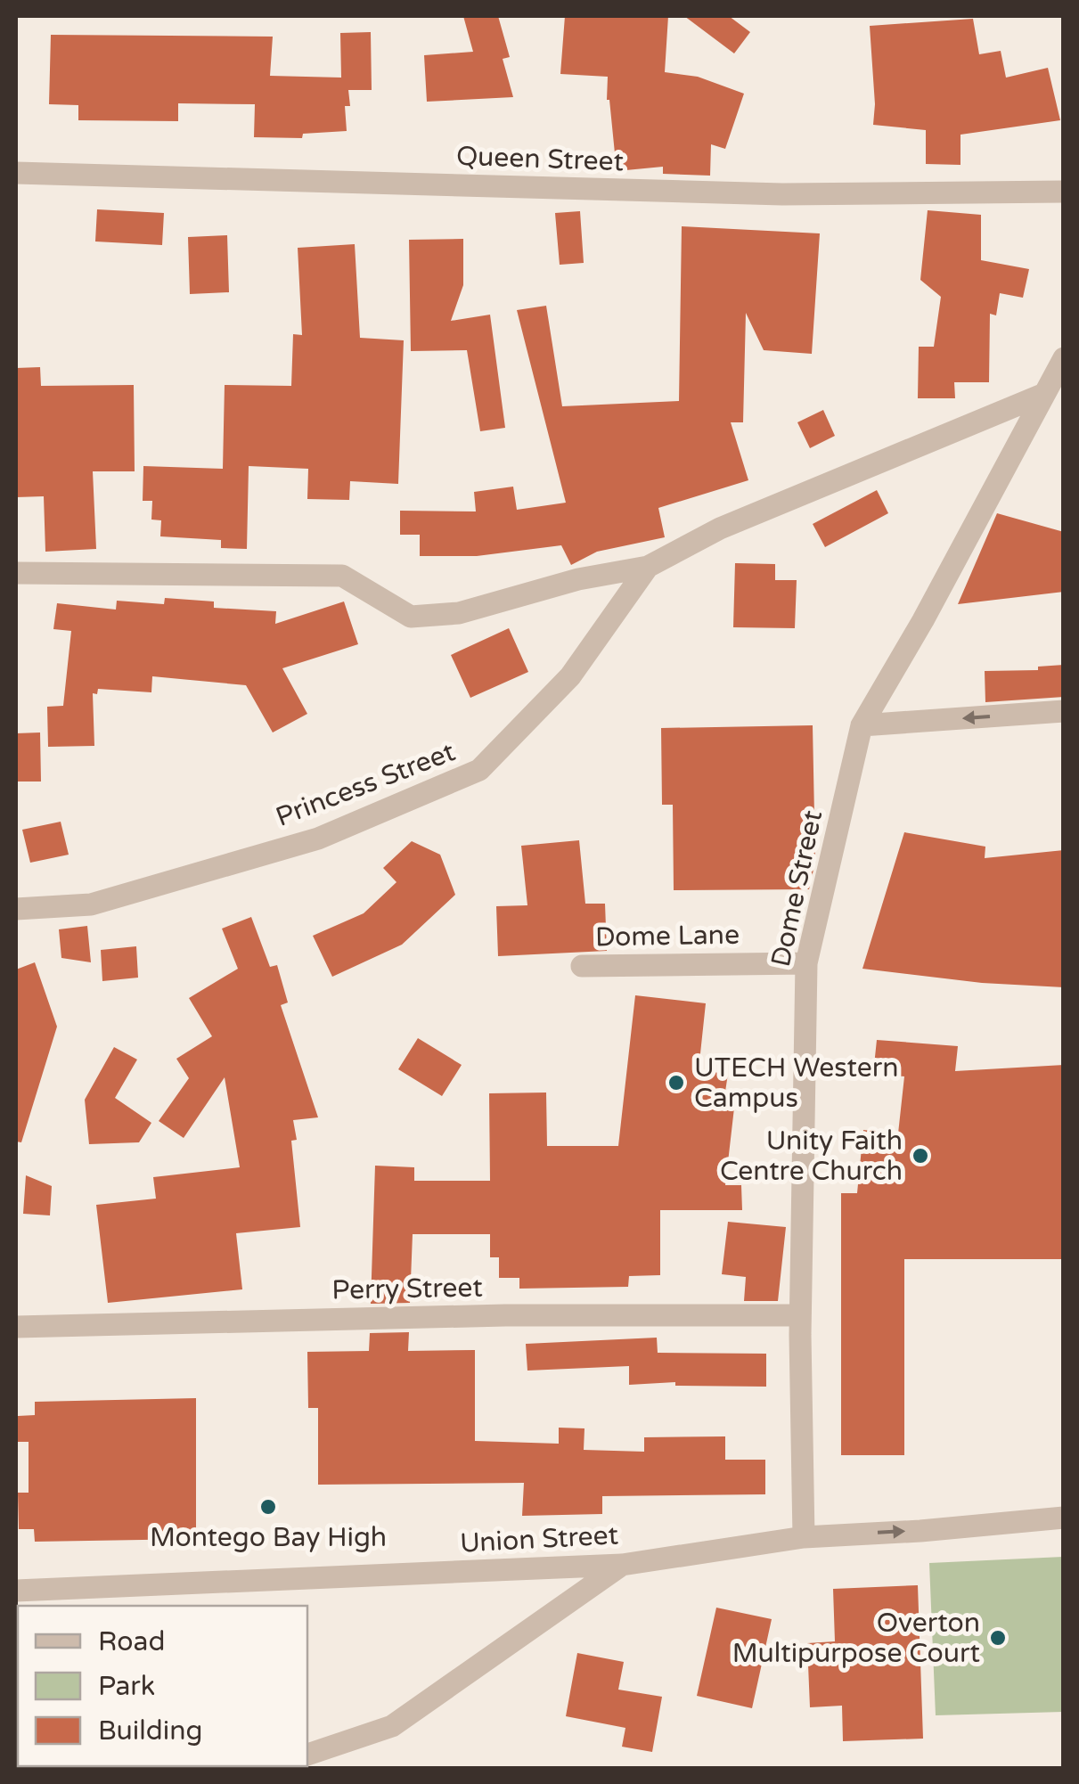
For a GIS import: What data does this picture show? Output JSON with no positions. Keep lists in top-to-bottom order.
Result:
{
  "streets": {
    "street": [
      "Queen Street",
      "Princess Street",
      "Dome Street",
      "Dome Lane",
      "Perry Street",
      "Union Street"
    ]
  },
  "crossings": [
    ["Princess Street", "Dome Street"],
    ["Dome Street", "Dome Lane"],
    ["Dome Street", "Perry Street"],
    ["Dome Street", "Union Street"]
  ],
  "places": [
    "UTECH Western Campus",
    "Unity Faith Centre Church",
    "Montego Bay High",
    "Overton Multipurpose Court"
  ],
  "legend": ["Road", "Park", "Building"]
}
